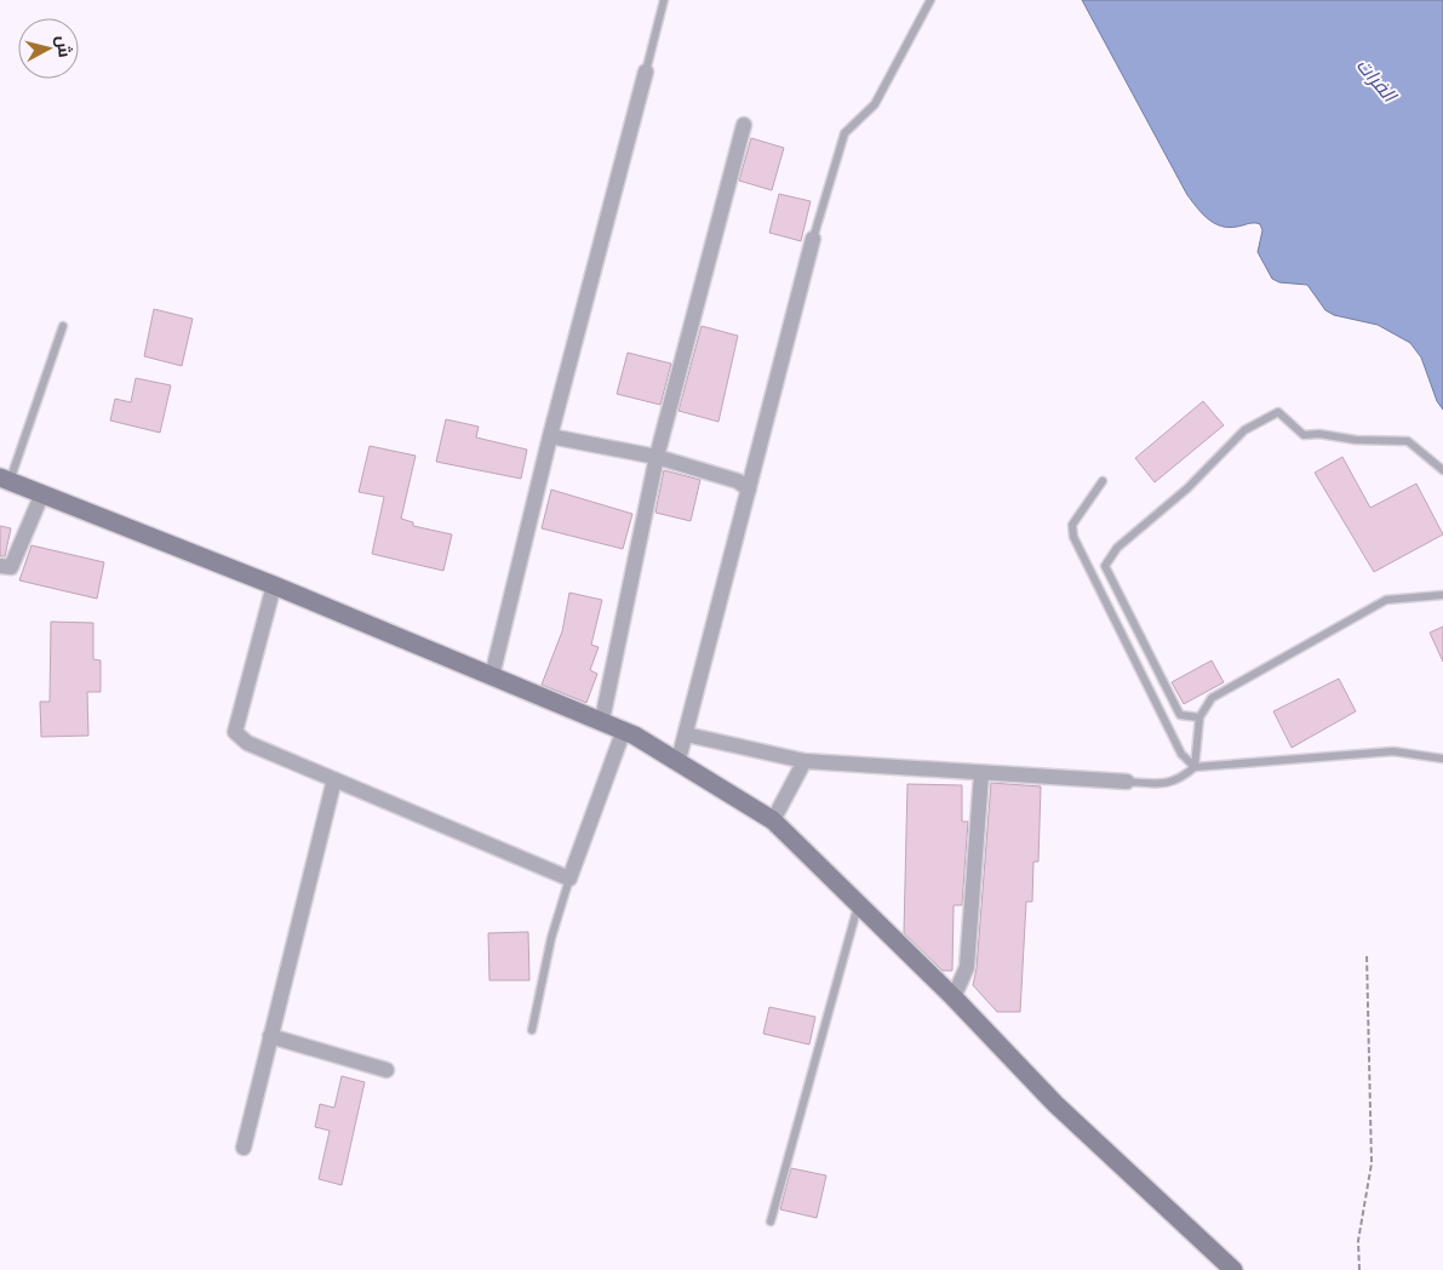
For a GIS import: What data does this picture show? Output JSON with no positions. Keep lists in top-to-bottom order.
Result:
{
  "water": ["الفرات"],
  "north": "right"
}
